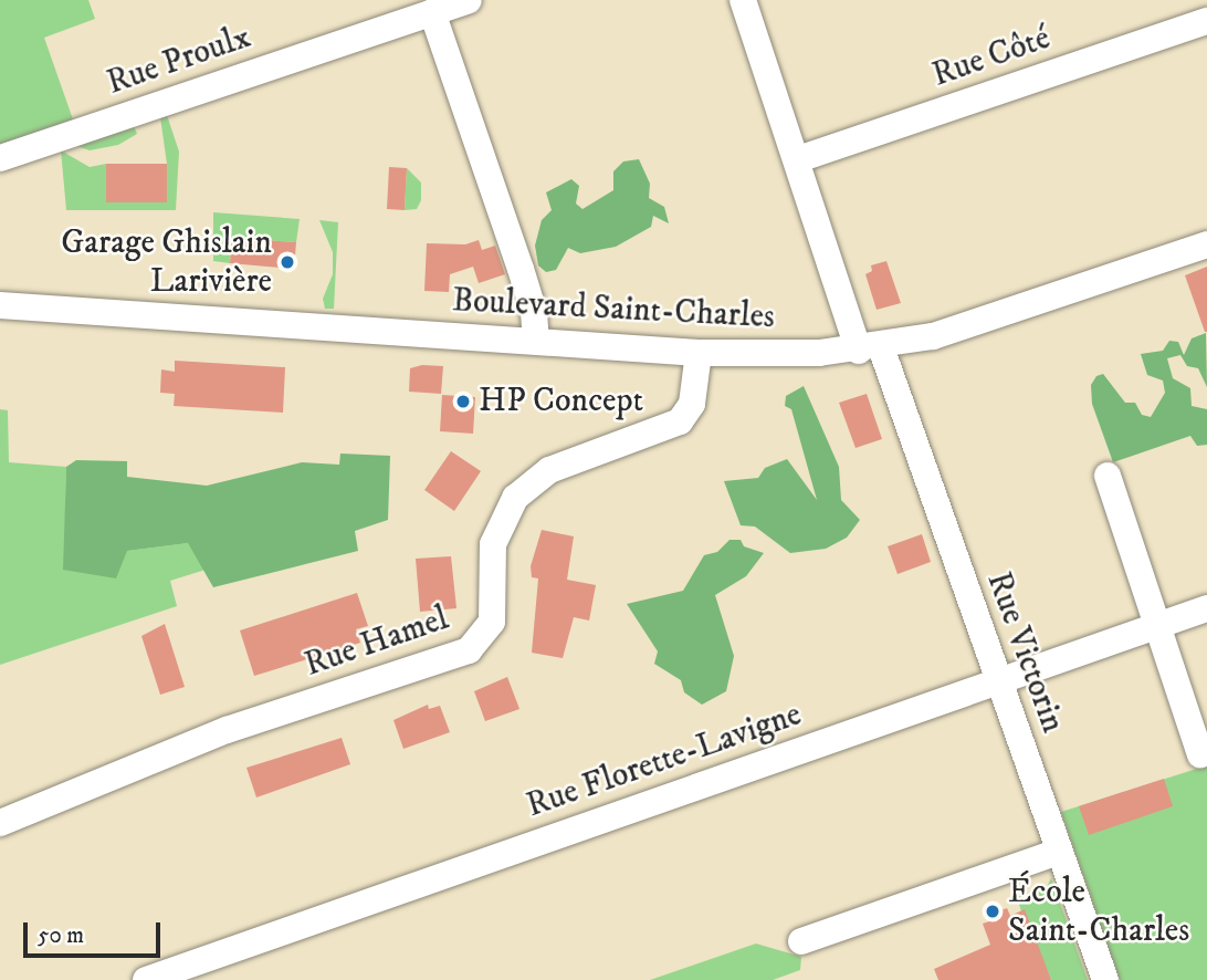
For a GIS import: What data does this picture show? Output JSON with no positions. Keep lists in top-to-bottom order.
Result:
{
  "streets": {
    "street": [
      "Rue Côté",
      "Rue Proulx",
      "Boulevard Saint-Charles",
      "Rue Hamel",
      "Rue Victorin",
      "Rue Florette-Lavigne"
    ]
  },
  "crossings": [
    ["Rue Côté", "Rue Victorin"],
    ["Boulevard Saint-Charles", "Rue Hamel"],
    ["Boulevard Saint-Charles", "Rue Victorin"],
    ["Rue Victorin", "Rue Florette-Lavigne"]
  ],
  "places": ["Garage Ghislain Larivière", "HP Concept", "École Saint-Charles"],
  "scale_bar": "50 m"
}
